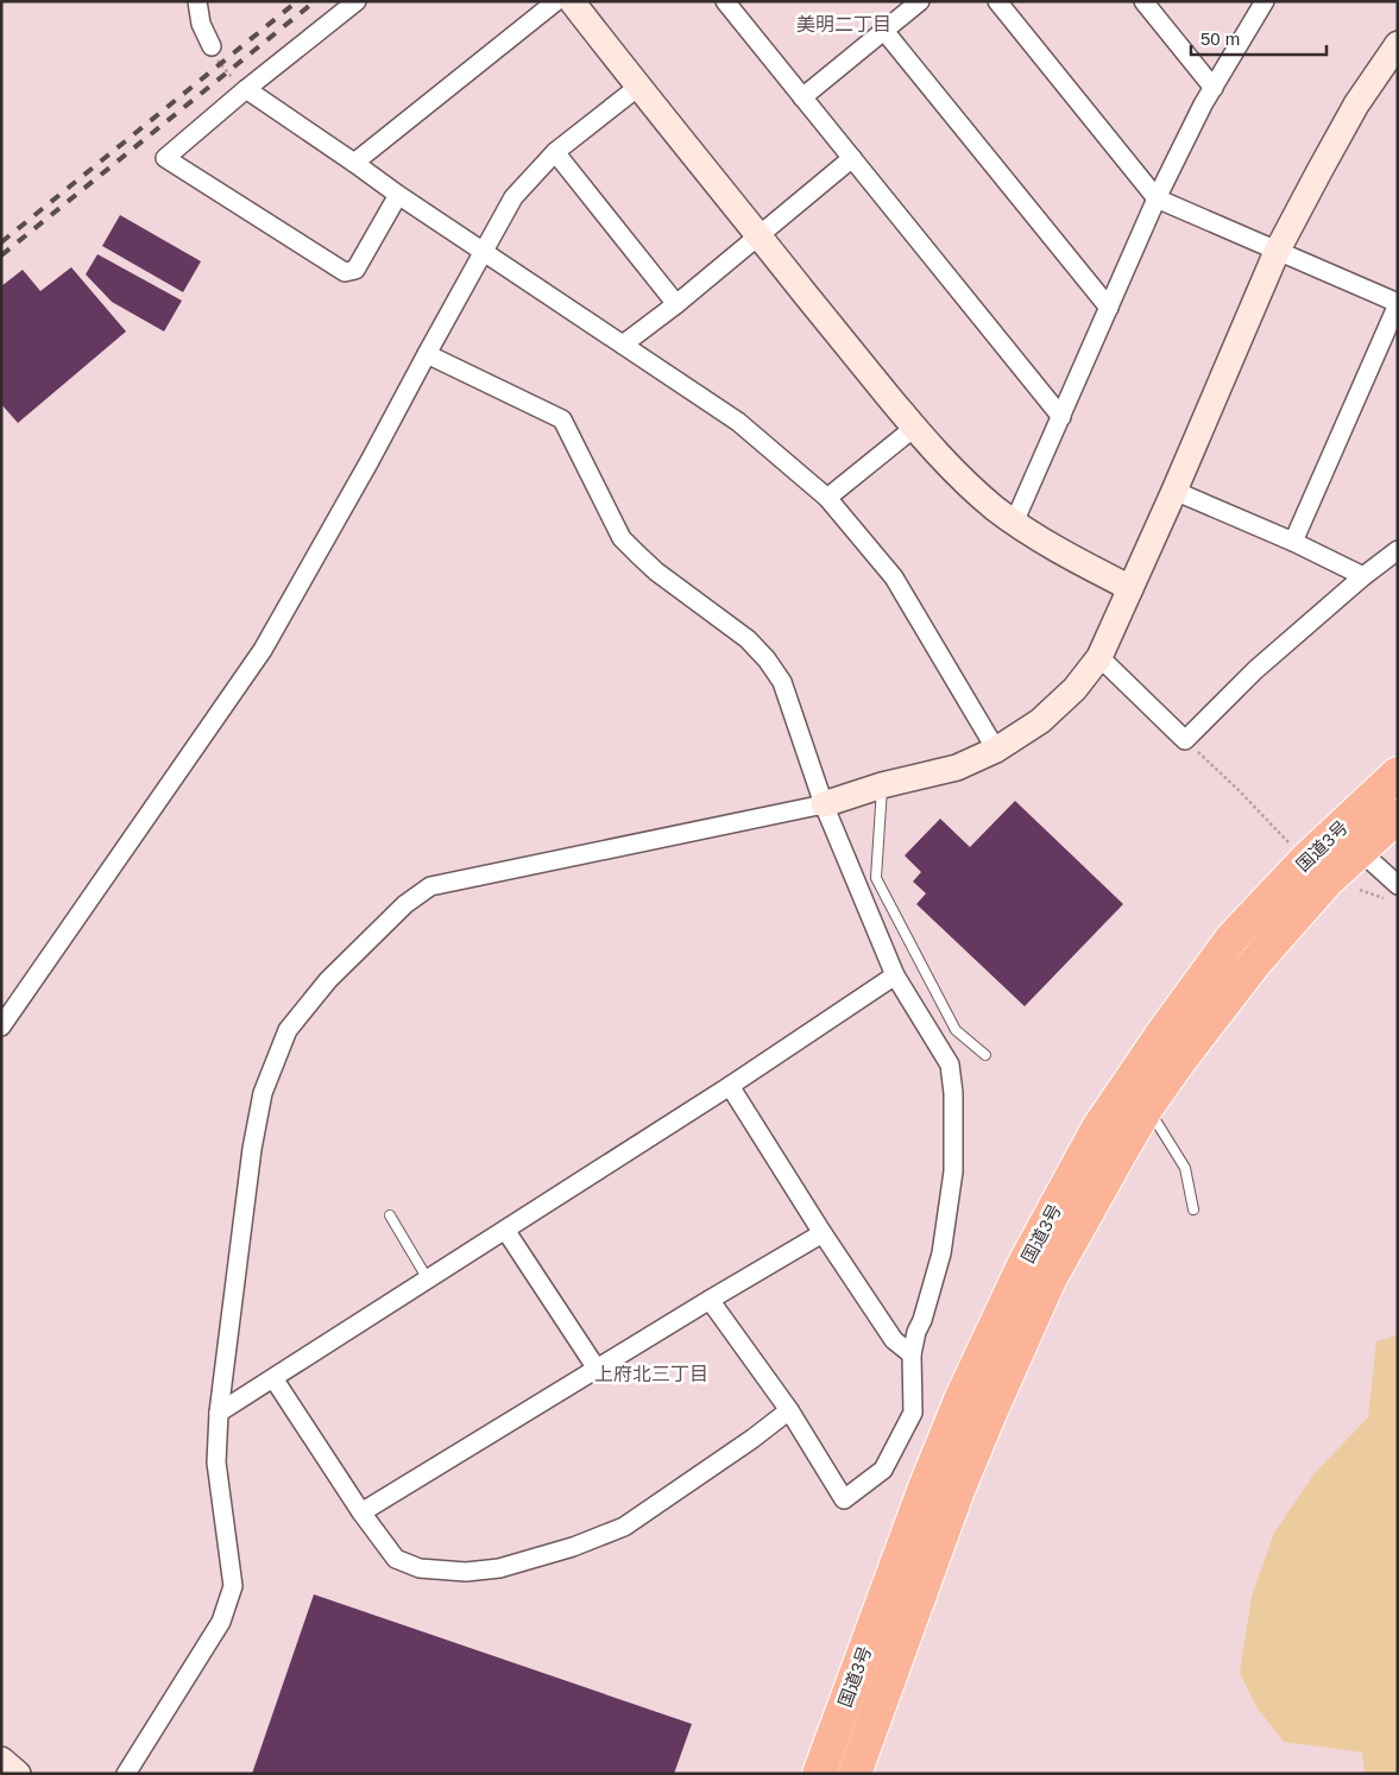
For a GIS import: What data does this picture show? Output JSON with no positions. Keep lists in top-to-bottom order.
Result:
{
  "streets": {
    "highway": ["国道3号"]
  },
  "districts": ["美明二丁目", "上府北三丁目"],
  "scale_bar": "50 m"
}
